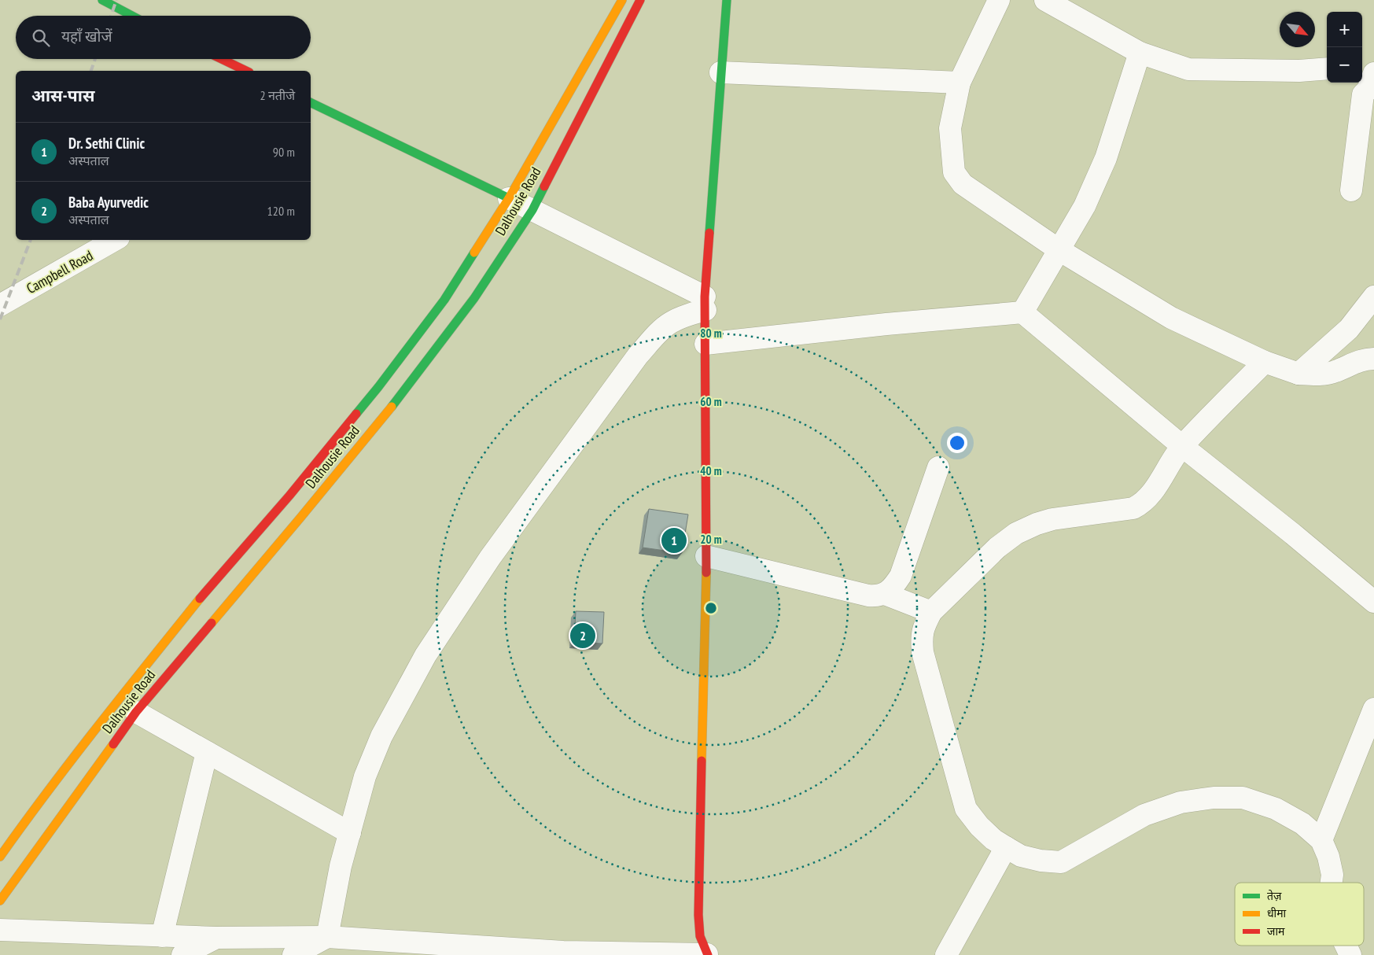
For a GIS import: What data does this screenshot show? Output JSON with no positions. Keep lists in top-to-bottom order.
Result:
{
  "streets": {
    "street": ["Dalhousie Road", "Campbell Road"]
  },
  "legend": ["तेज़", "धीमा", "जाम"],
  "north": "bottom right",
  "page": {
    "map_buttons": ["+", "−"],
    "search": "यहाँ खोजें",
    "heading": ["आस-पास", "2 नतीजे"],
    "list": [
      {
        "mark": "1",
        "name": "Dr. Sethi Clinic",
        "note": "अस्पताल",
        "value": "90 m"
      },
      {
        "mark": "2",
        "name": "Baba Ayurvedic",
        "note": "अस्पताल",
        "value": "120 m"
      }
    ],
    "pins": ["1", "2"]
  },
  "rings": [
    "80 m",
    "60 m",
    "40 m",
    "20 m"
  ]
}
